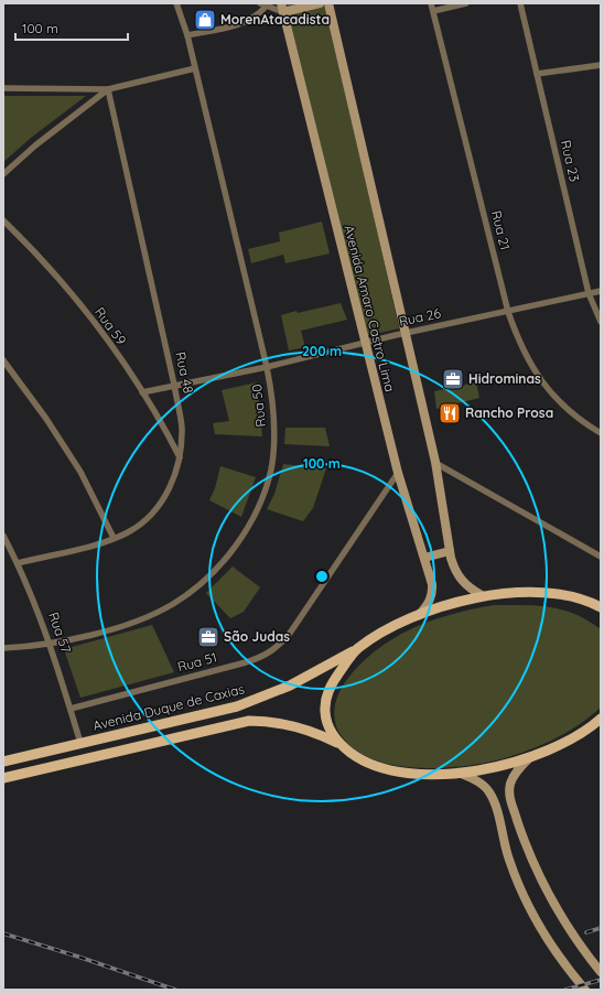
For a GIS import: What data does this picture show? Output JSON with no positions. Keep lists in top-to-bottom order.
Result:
{
  "streets": {
    "main road": ["Avenida Duque de Caxias"],
    "street": [
      "Rua 23",
      "Rua 21",
      "Avenida Amaro Castro Lima",
      "Rua 26",
      "Rua 59",
      "Rua 48",
      "Rua 50",
      "Rua 57",
      "Rua 51"
    ]
  },
  "crossings": [
    ["Rua 23", "Rua 26"],
    ["Rua 21", "Rua 26"],
    ["Avenida Amaro Castro Lima", "Rua 26"],
    ["Avenida Amaro Castro Lima", "Rua 51"],
    ["Avenida Amaro Castro Lima", "Avenida Duque de Caxias"],
    ["Rua 26", "Rua 59"],
    ["Rua 26", "Rua 48"],
    ["Rua 26", "Rua 50"],
    ["Rua 59", "Rua 48"],
    ["Rua 48", "Rua 57"],
    ["Rua 50", "Rua 57"],
    ["Rua 57", "Rua 51"],
    ["Rua 57", "Avenida Duque de Caxias"]
  ],
  "places": {
    "shop": ["MorenAtacadista"],
    "office": ["Hidrominas", "São Judas"],
    "restaurant": ["Rancho Prosa"]
  },
  "scale_bar": "100 m",
  "rings": ["200 m", "100 m"]
}
